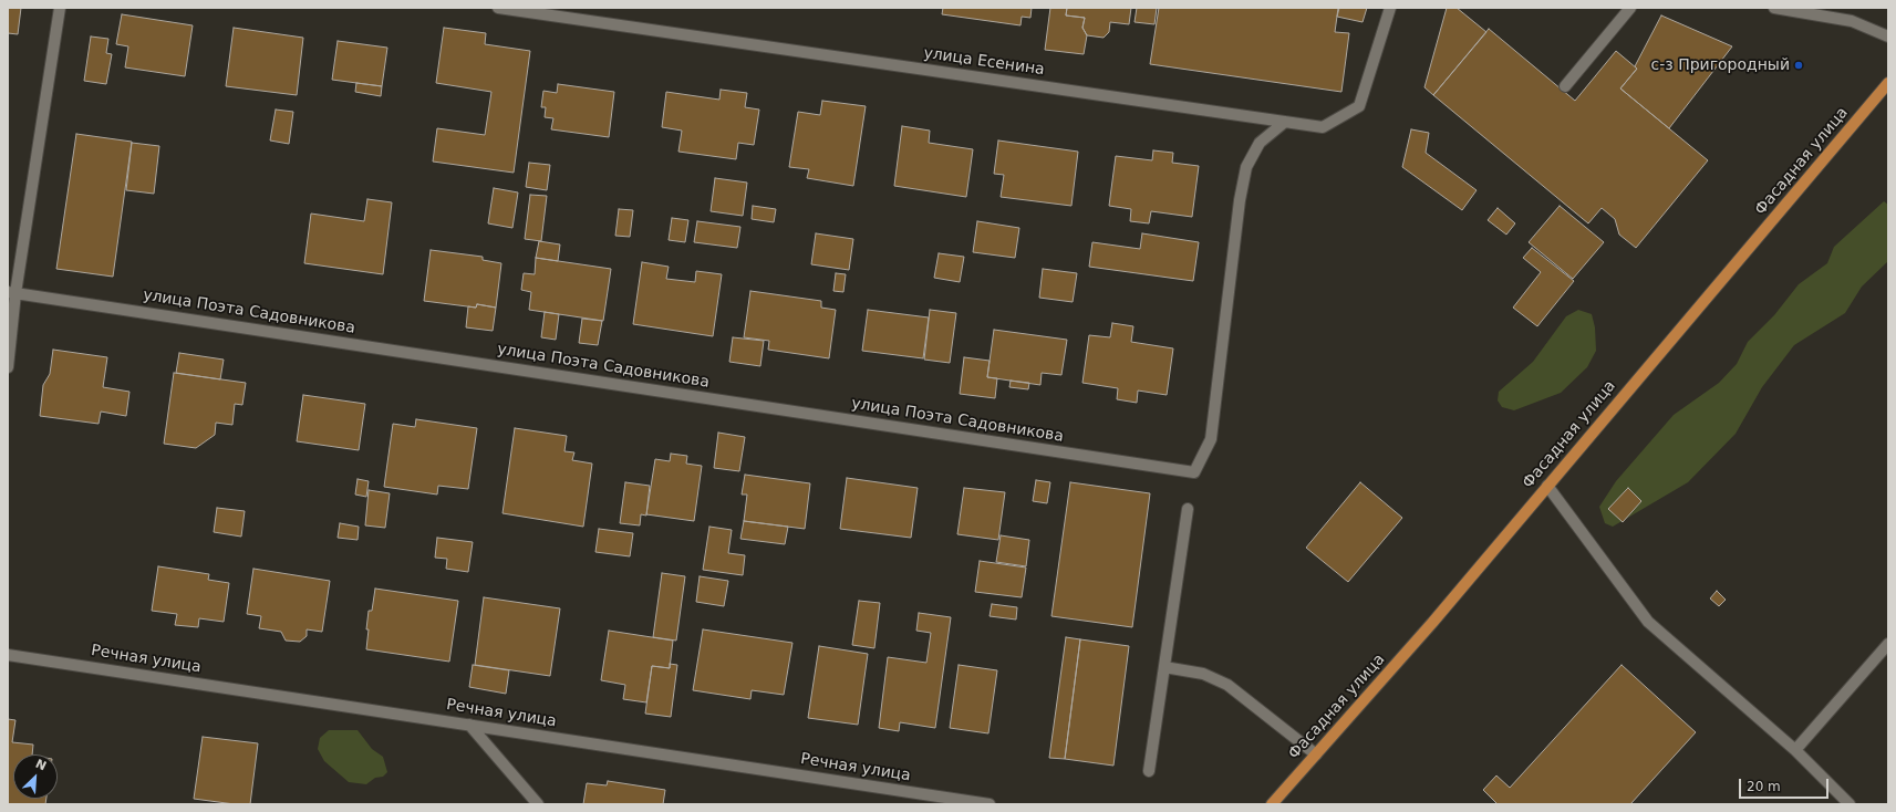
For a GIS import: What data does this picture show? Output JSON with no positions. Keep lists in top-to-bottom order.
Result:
{
  "streets": {
    "main road": ["Фасадная улица"],
    "street": ["улица Есенина", "улица Поэта Садовникова", "Речная улица"]
  },
  "crossings": [
    ["улица Есенина", "улица Поэта Садовникова"]
  ],
  "places": ["с-з Пригородный"],
  "scale_bar": "20 m",
  "north": "top right"
}
